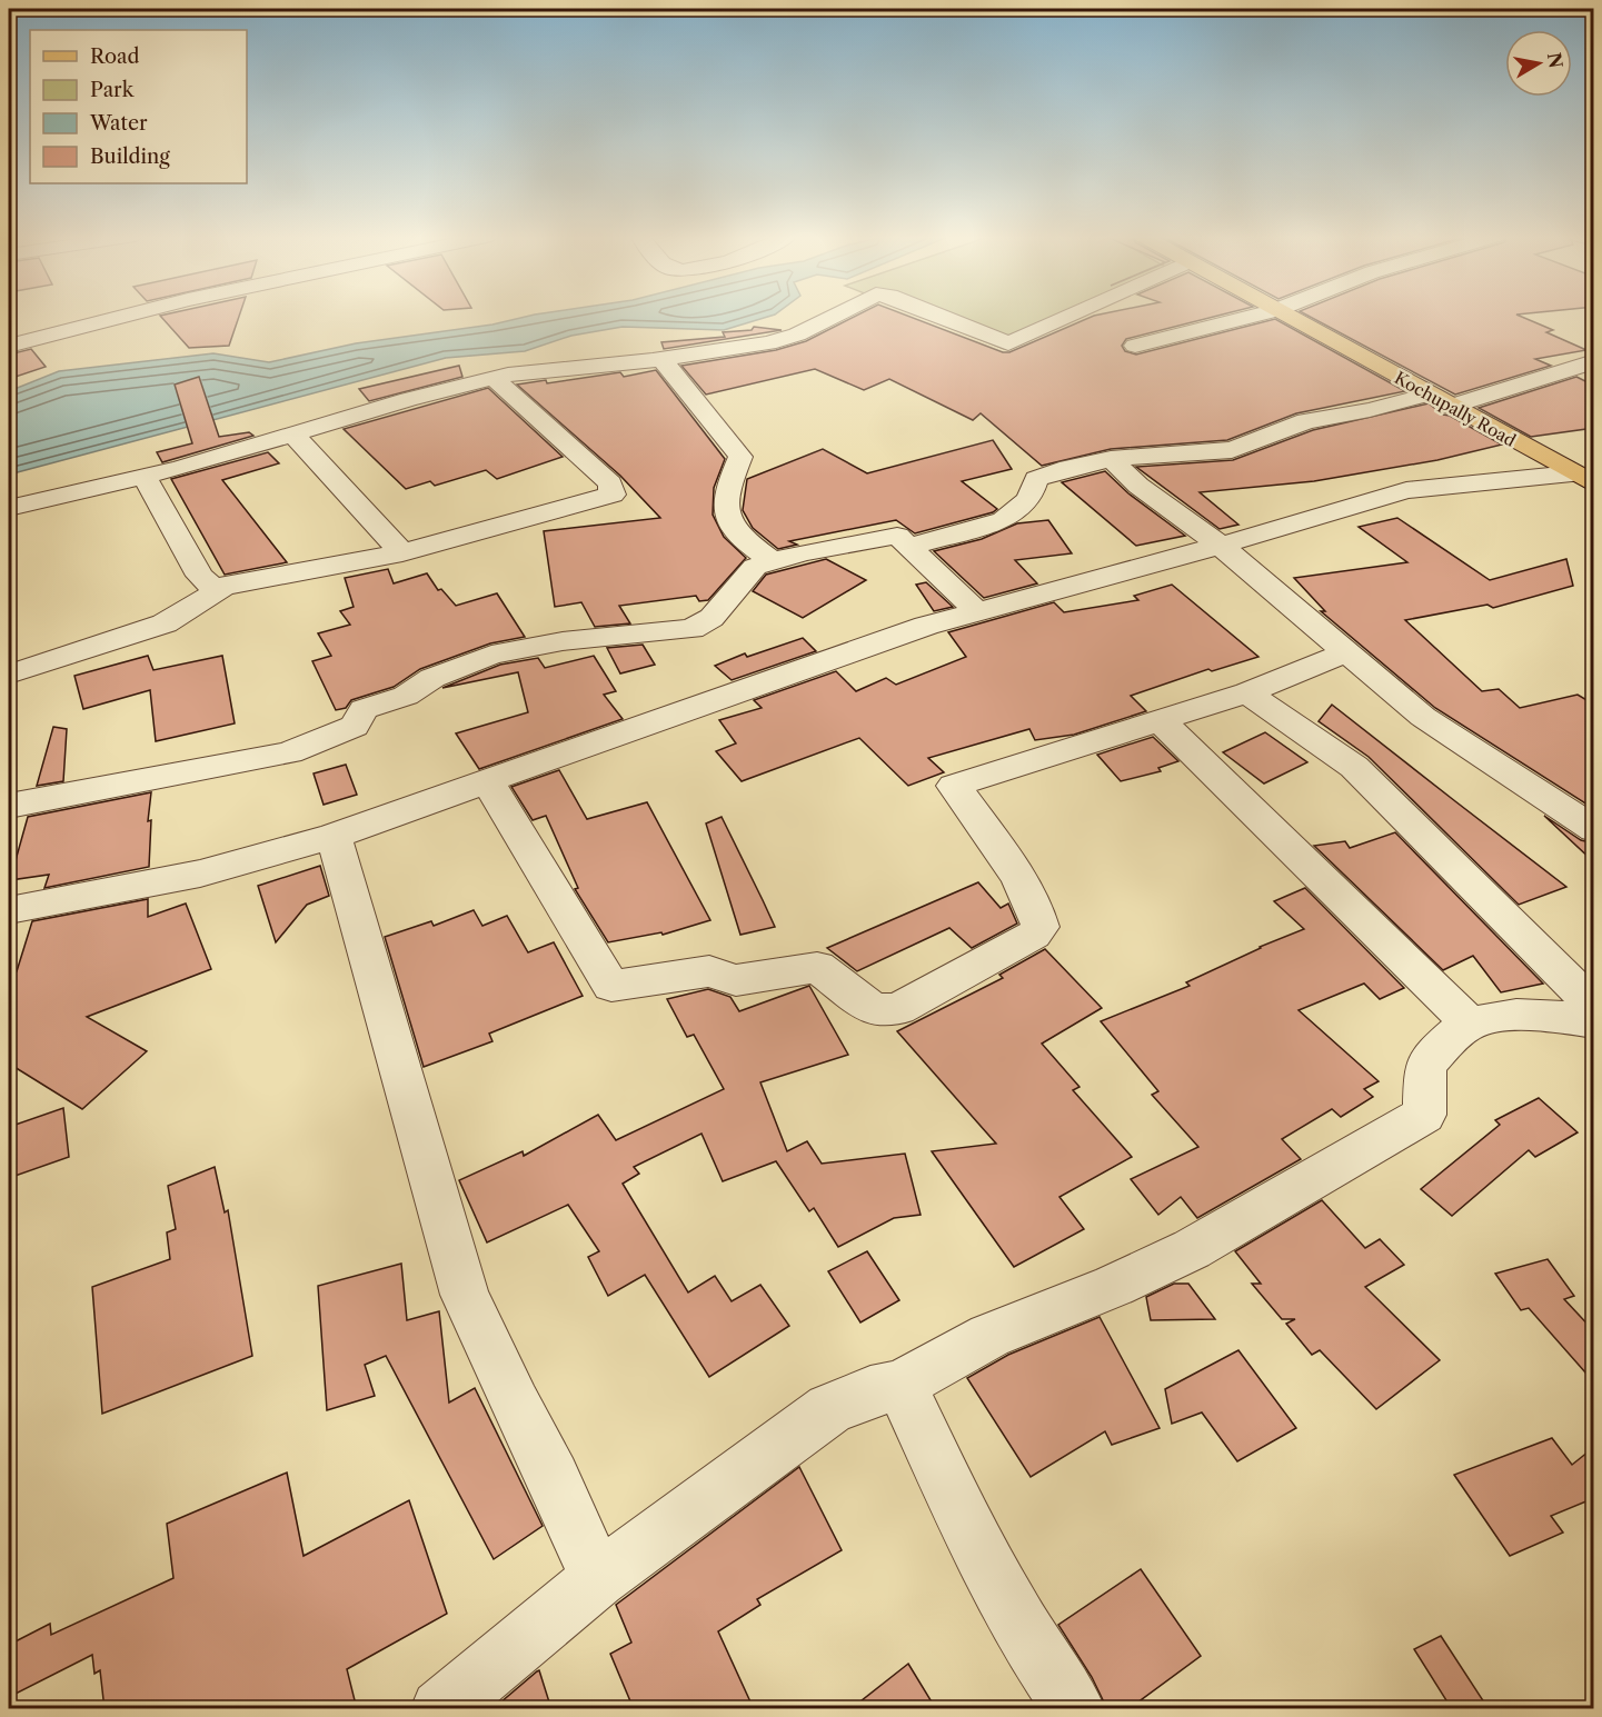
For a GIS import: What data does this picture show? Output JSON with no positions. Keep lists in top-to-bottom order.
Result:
{
  "streets": {
    "main road": ["Kochupally Road"]
  },
  "legend": [
    "Road",
    "Park",
    "Water",
    "Building"
  ],
  "north": "right"
}
